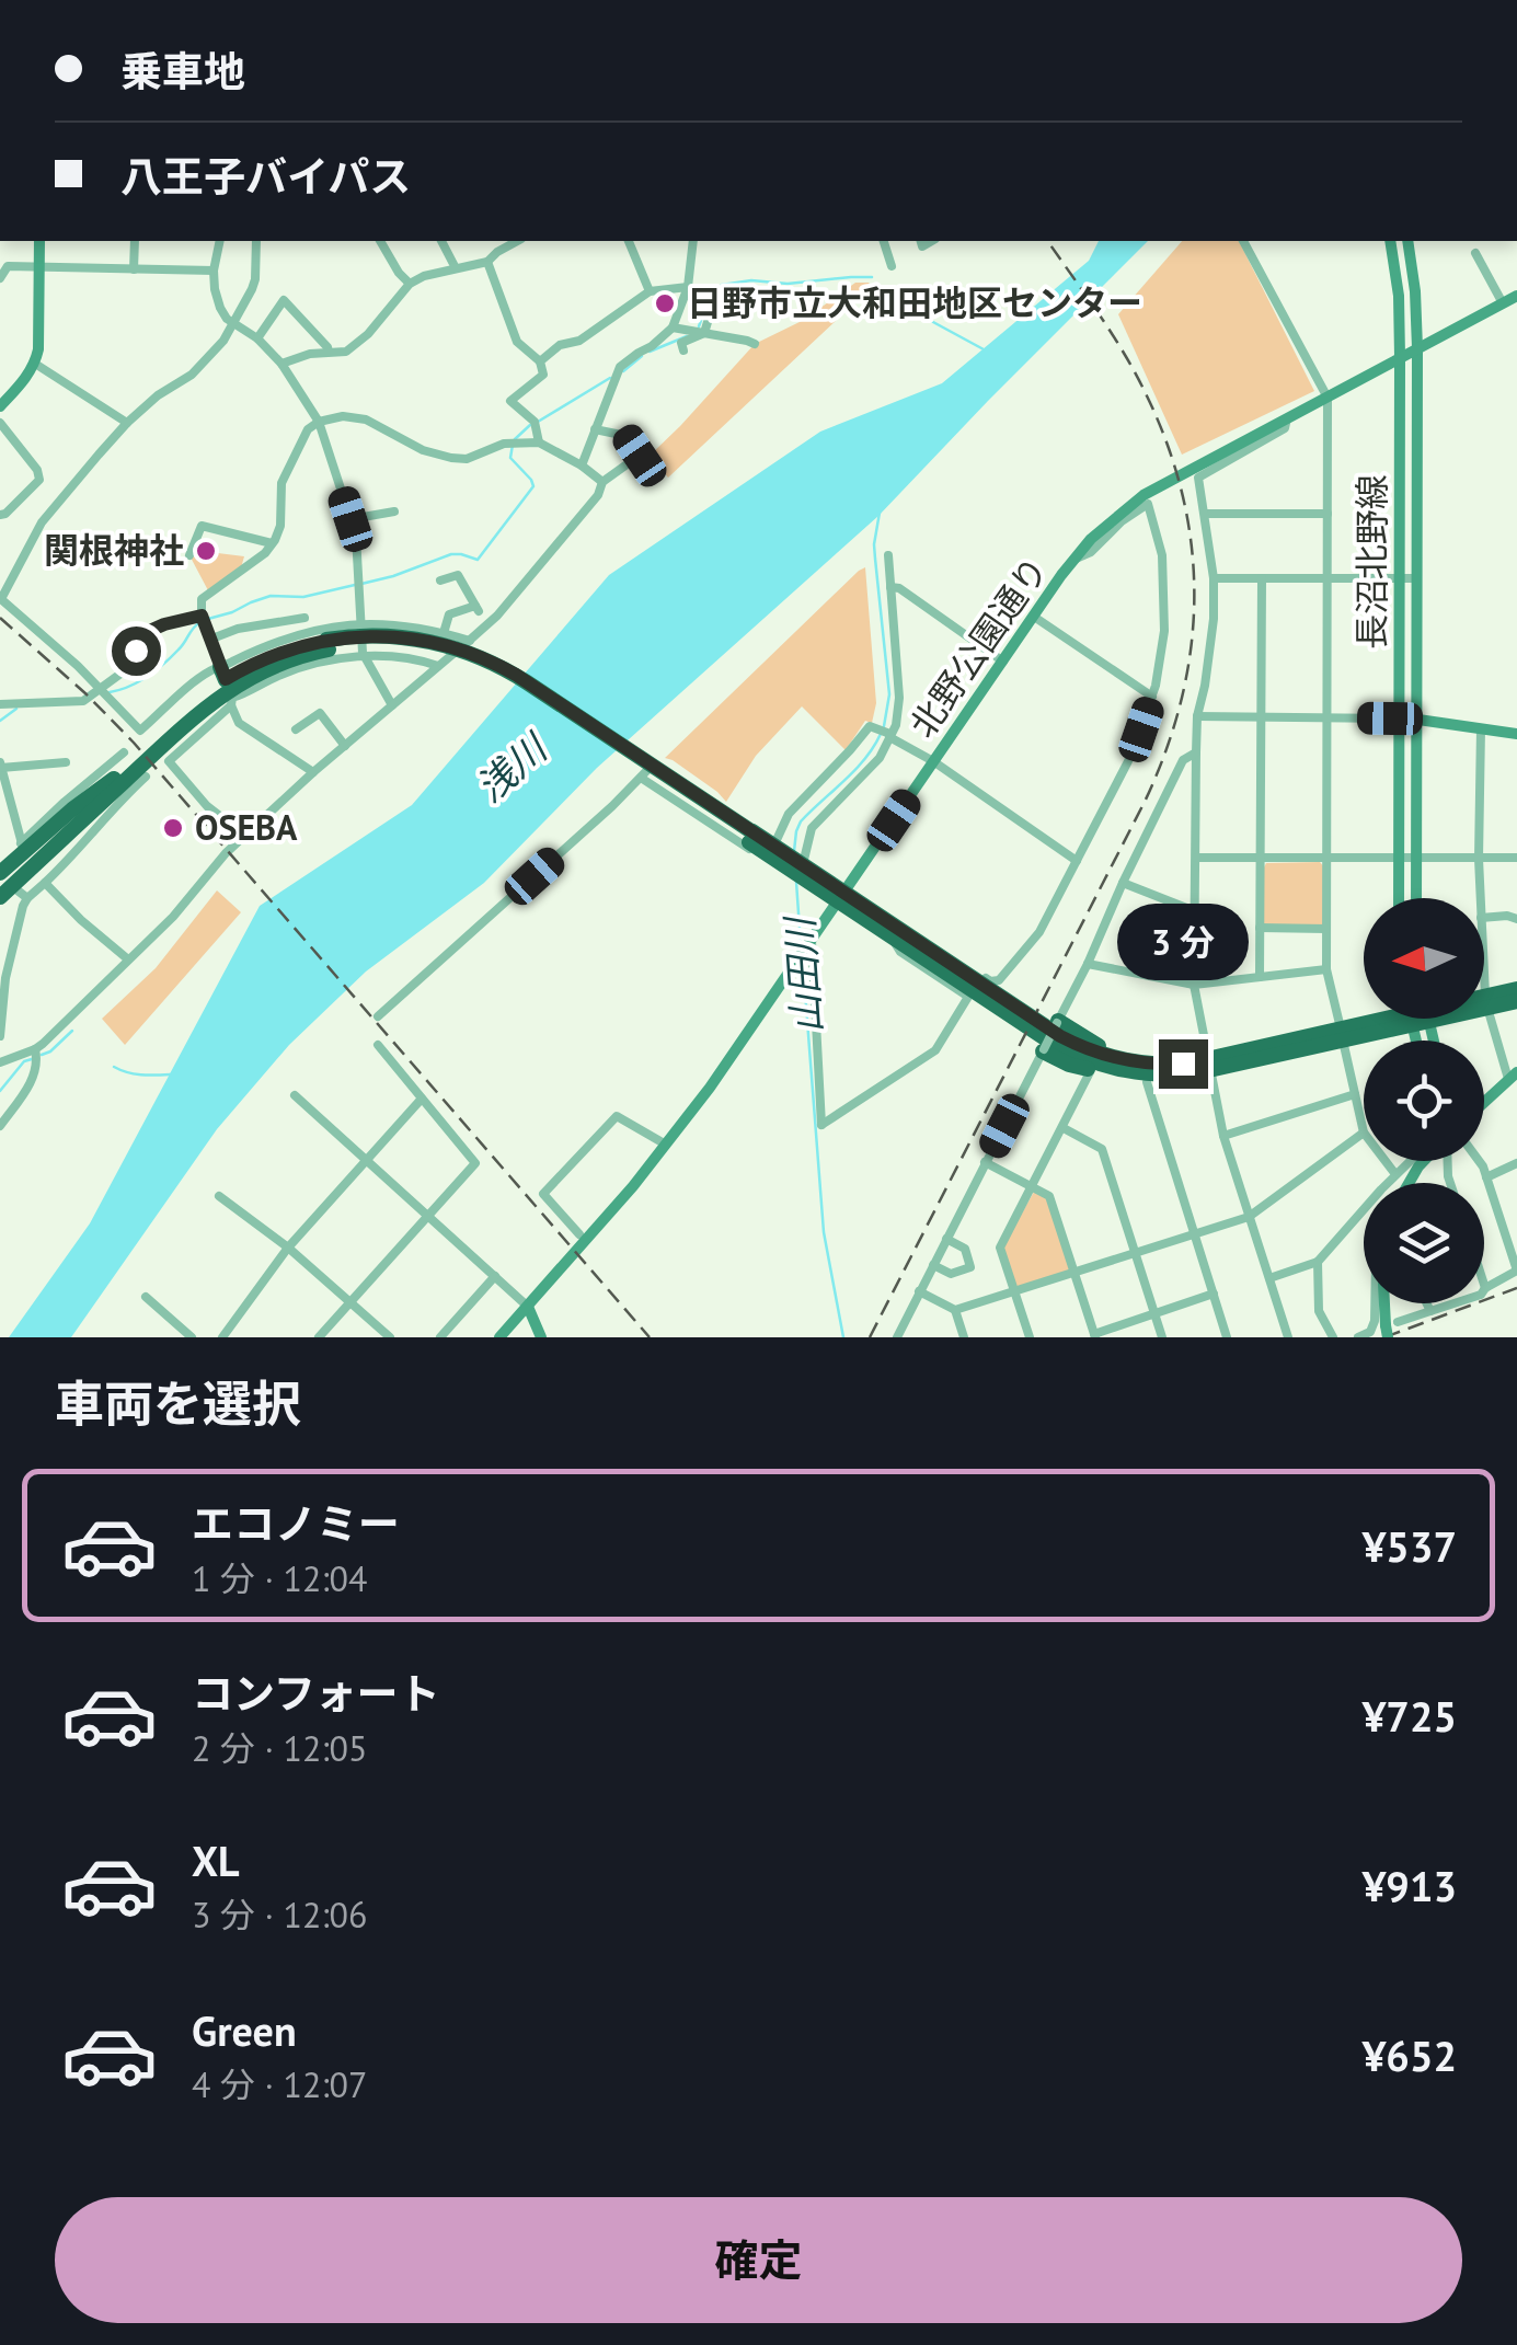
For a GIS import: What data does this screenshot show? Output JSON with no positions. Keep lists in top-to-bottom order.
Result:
{
  "streets": {
    "street": ["長沼北野線", "北野公園通り"]
  },
  "crossings": [
    ["長沼北野線", "北野公園通り"]
  ],
  "water": ["浅川", "山田川"],
  "places": ["日野市立大和田地区センター", "関根神社", "OSEBA"],
  "north": "left",
  "page": {
    "banner": ["乗車地", "八王子バイパス"],
    "bubble": "3 分",
    "heading": "車両を選択",
    "list": [
      {
        "name": "エコノミー",
        "note": "1 分 · 12:04",
        "value": "¥537"
      },
      {
        "name": "コンフォート",
        "note": "2 分 · 12:05",
        "value": "¥725"
      },
      {
        "name": "XL",
        "note": "3 分 · 12:06",
        "value": "¥913"
      },
      {
        "name": "Green",
        "note": "4 分 · 12:07",
        "value": "¥652"
      }
    ],
    "buttons": "確定"
  }
}
